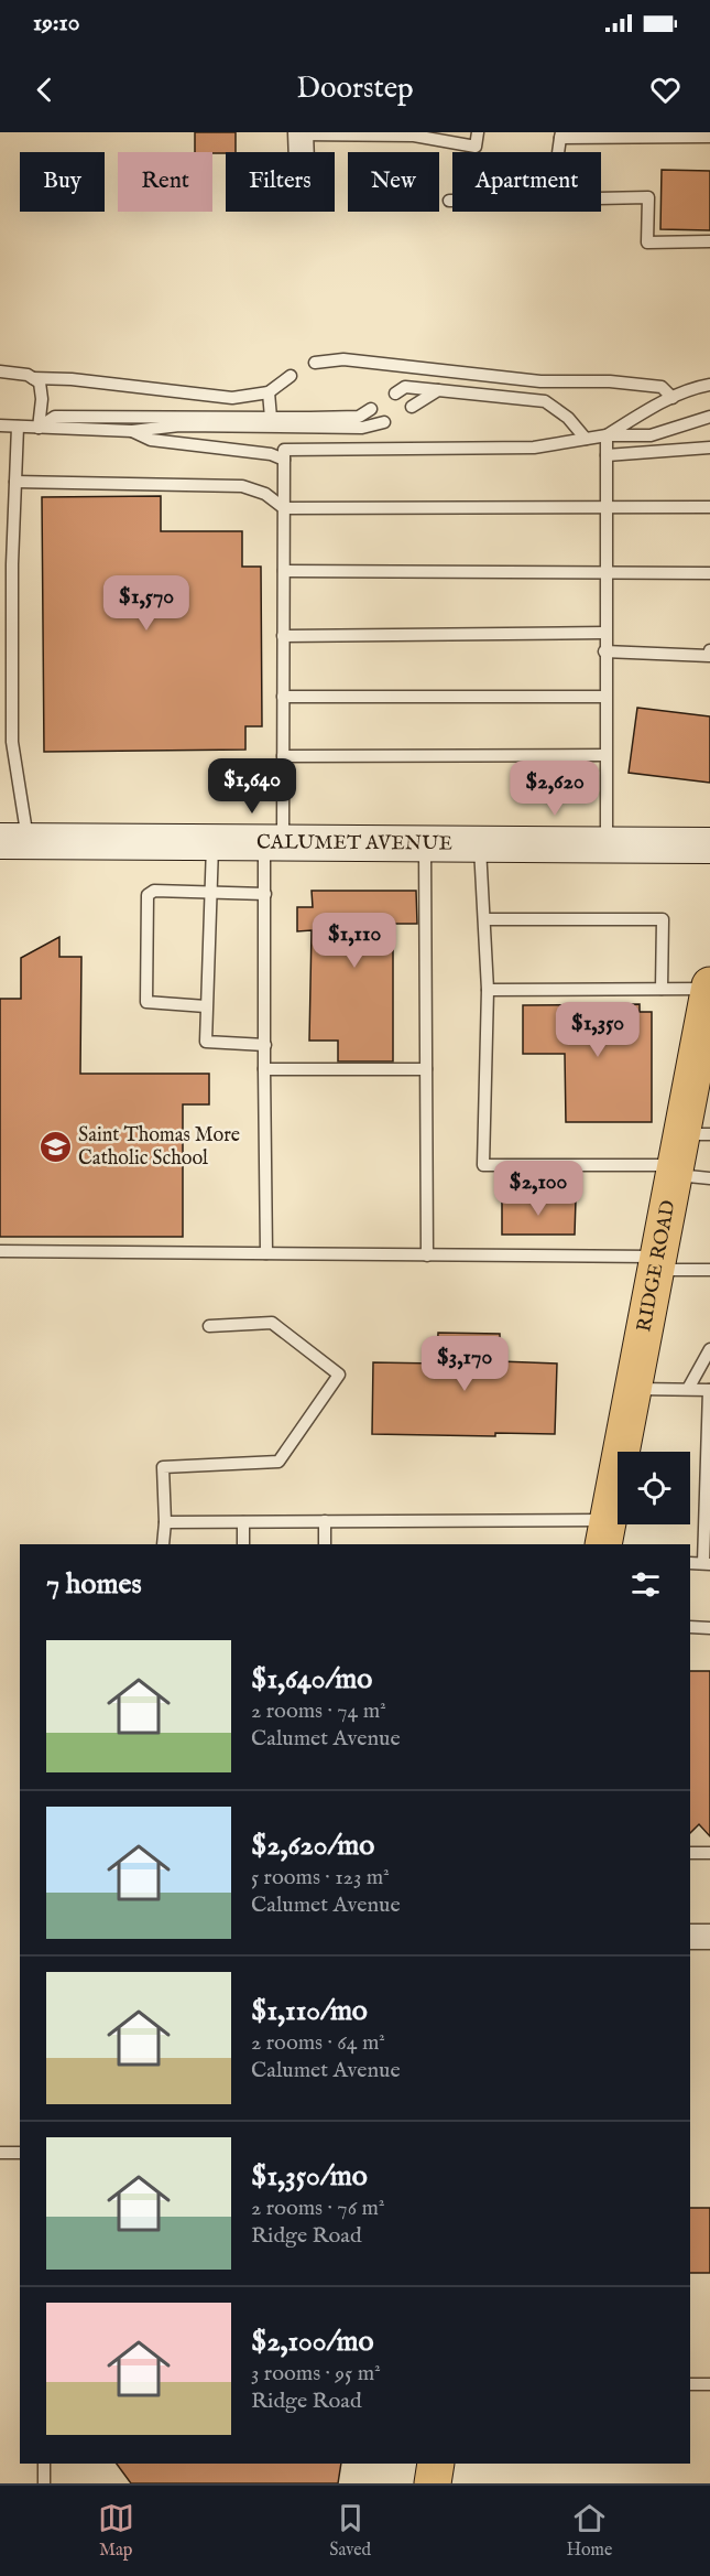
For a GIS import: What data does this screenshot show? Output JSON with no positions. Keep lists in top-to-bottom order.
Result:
{
  "streets": {
    "main road": ["CALUMET AVENUE", "RIDGE ROAD"]
  },
  "places": {
    "school or university": ["Saint Thomas More Catholic School"]
  },
  "page": {
    "status": "19:10",
    "header": "Doorstep",
    "chip": [
      "Buy",
      "Rent",
      "Filters",
      "New",
      "Apartment"
    ],
    "price": [
      "$1,570",
      "$1,640",
      "$2,620",
      "$1,110",
      "$1,350",
      "$2,100",
      "$3,170"
    ],
    "heading": "7 homes",
    "list": [
      {
        "name": "$1,640/mo",
        "note": "2 rooms · 74 m² · Calumet Avenue"
      },
      {
        "name": "$2,620/mo",
        "note": "5 rooms · 123 m² · Calumet Avenue"
      },
      {
        "name": "$1,110/mo",
        "note": "2 rooms · 64 m² · Calumet Avenue"
      },
      {
        "name": "$1,350/mo",
        "note": "2 rooms · 76 m² · Ridge Road"
      },
      {
        "name": "$2,100/mo",
        "note": "3 rooms · 95 m² · Ridge Road"
      }
    ],
    "tabs": ["Map", "Saved", "Home"]
  }
}
